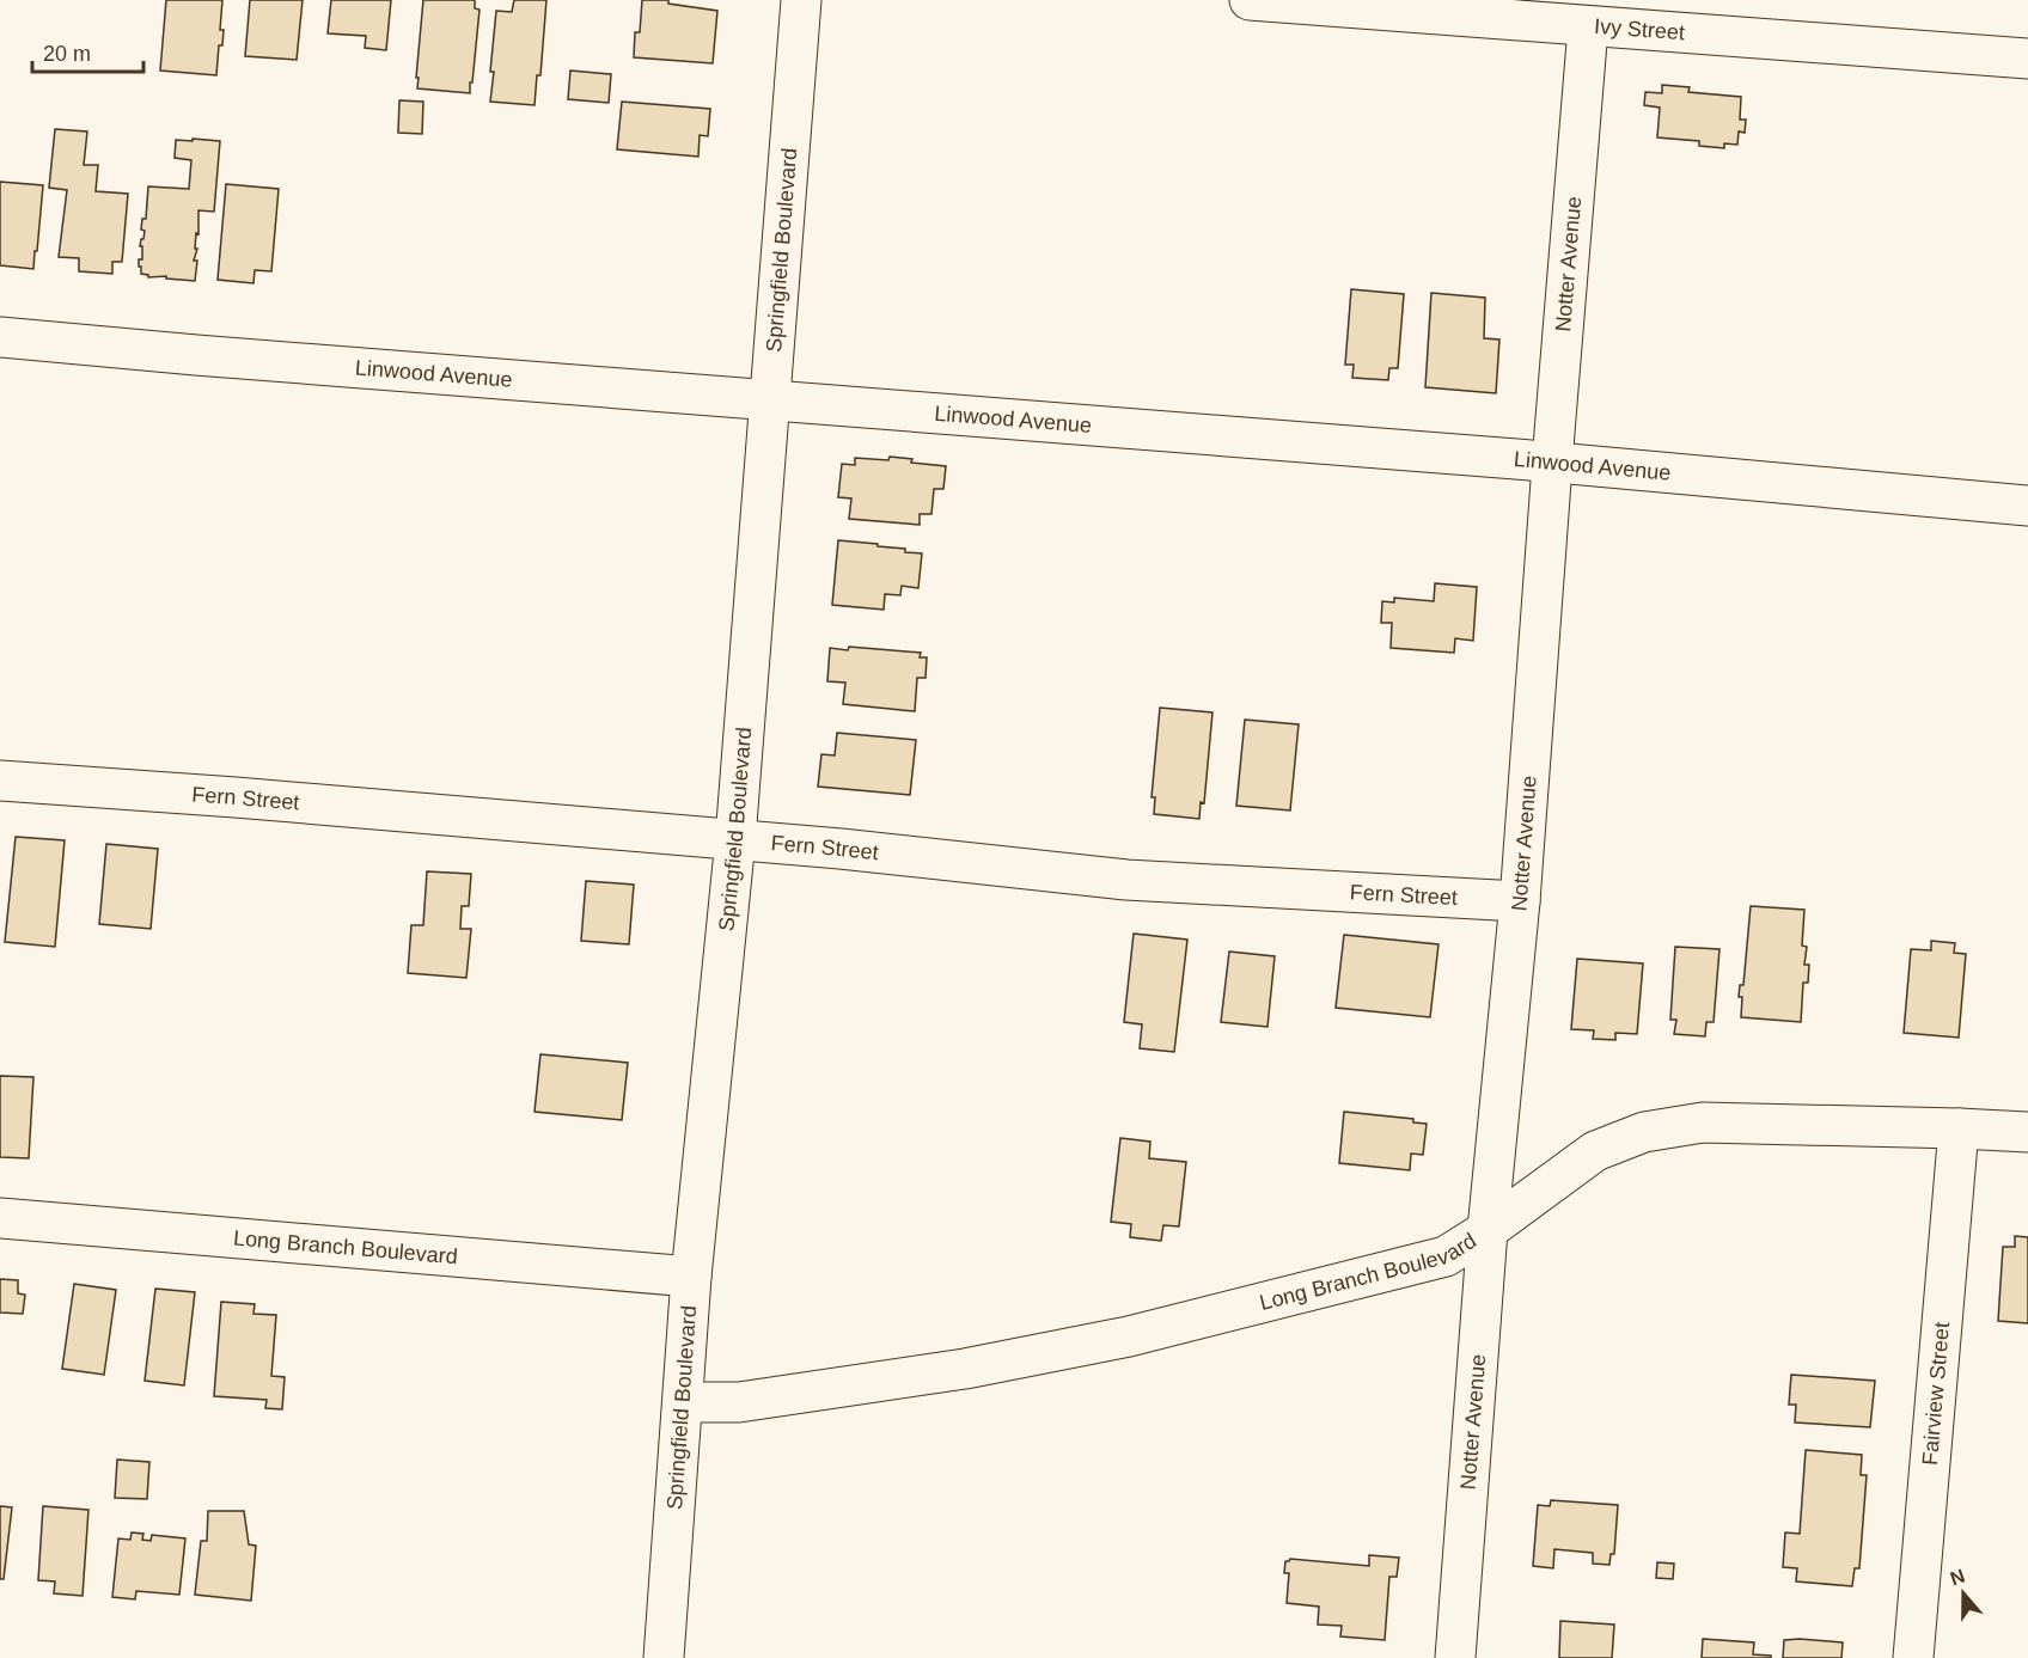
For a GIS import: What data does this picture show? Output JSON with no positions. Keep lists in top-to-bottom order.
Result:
{
  "streets": {
    "street": [
      "Ivy Street",
      "Springfield Boulevard",
      "Notter Avenue",
      "Linwood Avenue",
      "Fern Street",
      "Long Branch Boulevard",
      "Fairview Street"
    ]
  },
  "crossings": [
    ["Ivy Street", "Notter Avenue"],
    ["Springfield Boulevard", "Linwood Avenue"],
    ["Springfield Boulevard", "Fern Street"],
    ["Springfield Boulevard", "Long Branch Boulevard"],
    ["Notter Avenue", "Linwood Avenue"],
    ["Notter Avenue", "Fern Street"],
    ["Notter Avenue", "Long Branch Boulevard"],
    ["Long Branch Boulevard", "Fairview Street"]
  ],
  "scale_bar": "20 m",
  "north": "top"
}
